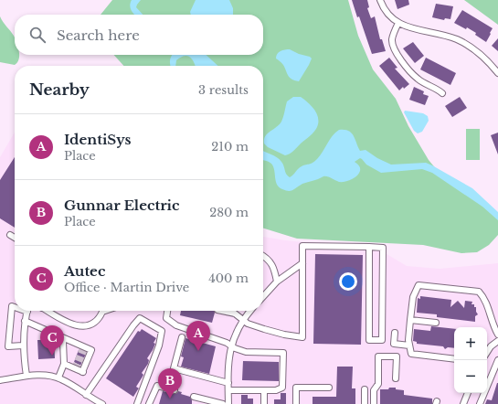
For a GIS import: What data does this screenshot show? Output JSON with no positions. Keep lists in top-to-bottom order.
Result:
{
  "page": {
    "search": "Search here",
    "heading": ["Nearby", "3 results"],
    "list": [
      {
        "mark": "A",
        "name": "IdentiSys",
        "note": "Place",
        "value": "210 m"
      },
      {
        "mark": "B",
        "name": "Gunnar Electric",
        "note": "Place",
        "value": "280 m"
      },
      {
        "mark": "C",
        "name": "Autec",
        "note": "Office · Martin Drive",
        "value": "400 m"
      }
    ],
    "pins": ["A", "C", "B"],
    "map_buttons": ["+", "−"]
  }
}
